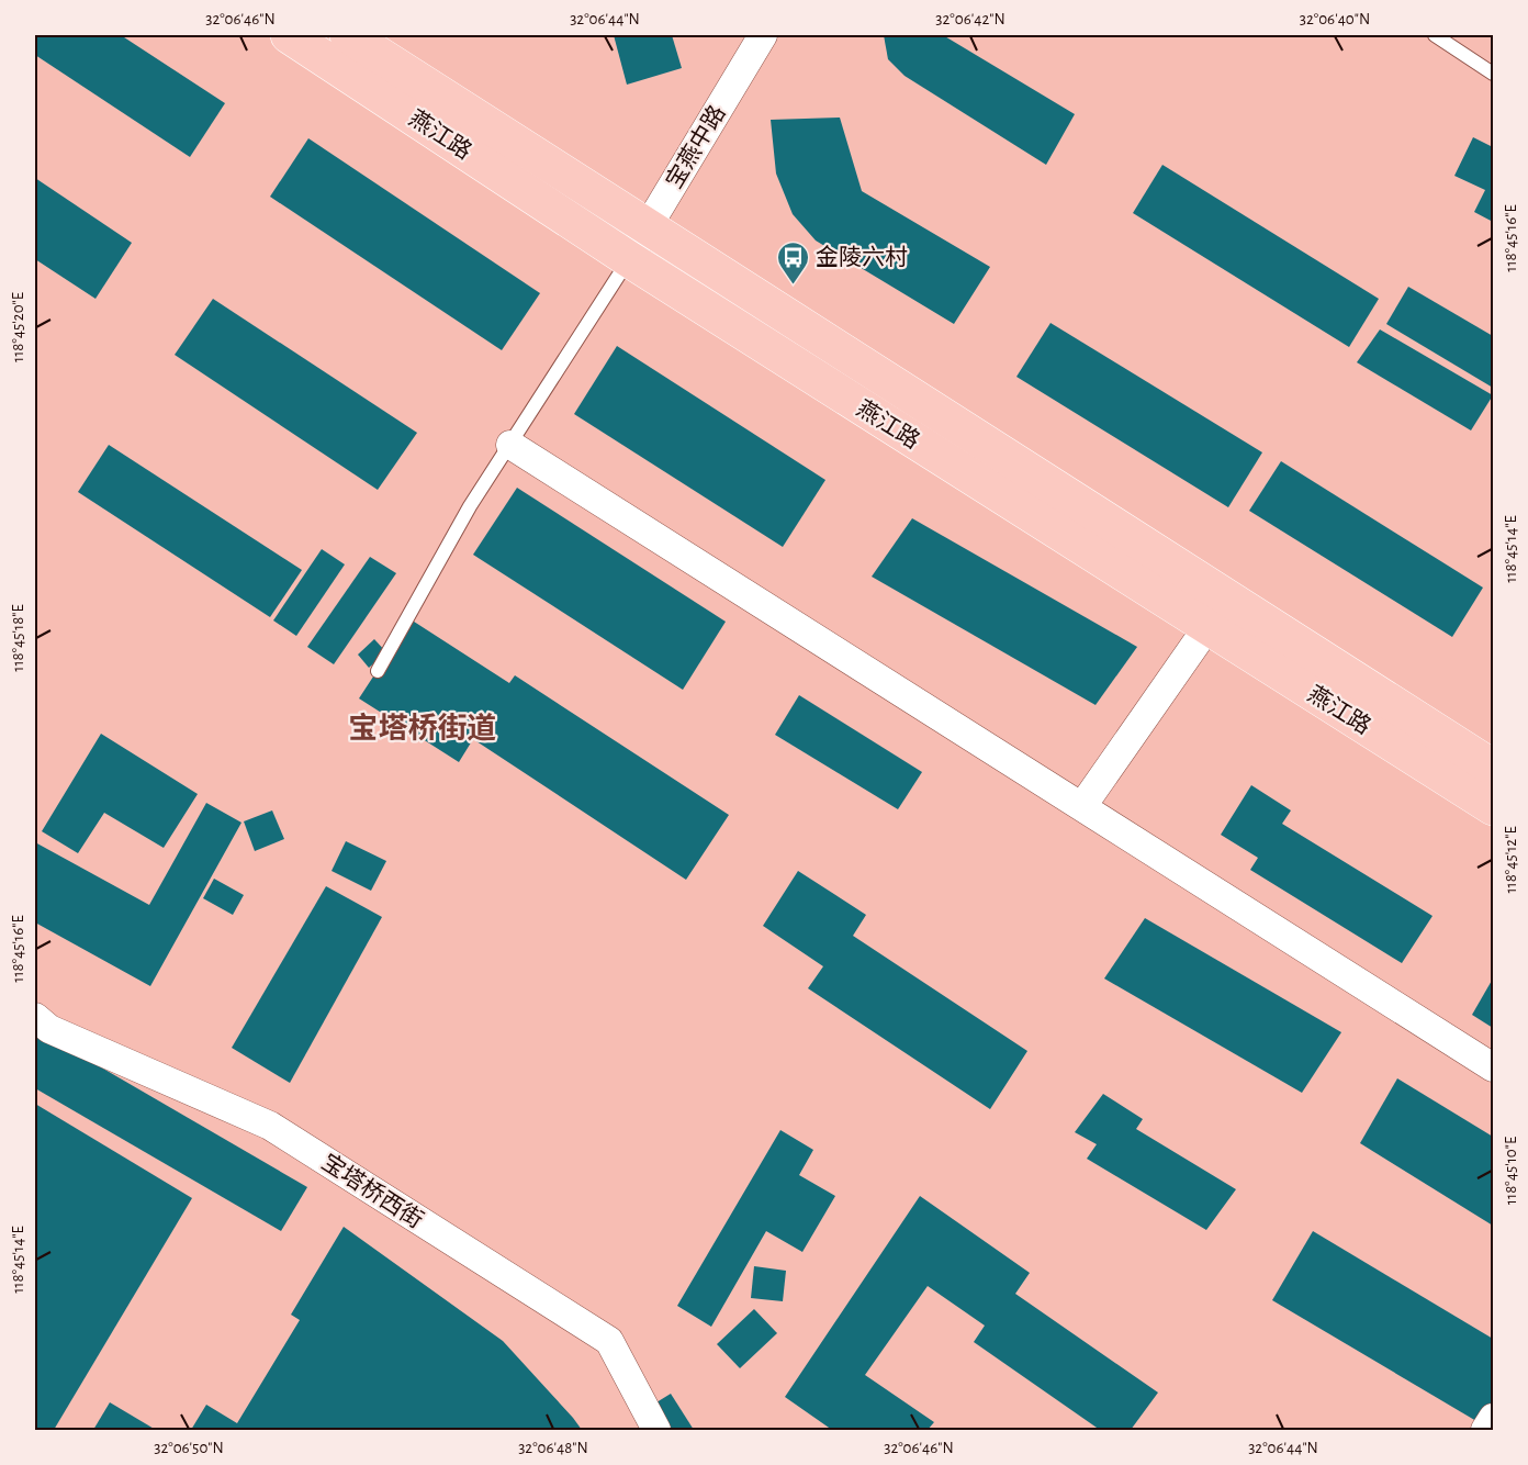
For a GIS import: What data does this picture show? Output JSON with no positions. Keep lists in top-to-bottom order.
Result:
{
  "streets": {
    "main road": ["燕江路"],
    "street": ["宝燕中路", "宝塔桥西街"]
  },
  "crossings": [
    ["燕江路", "宝燕中路"]
  ],
  "districts": ["宝塔桥街道"],
  "places": {
    "bus stop": ["金陵六村"]
  },
  "coordinates": [
    "32°06'46\"N",
    "32°06'44\"N",
    "32°06'42\"N",
    "32°06'40\"N",
    "118°45'16\"E",
    "118°45'20\"E",
    "118°45'14\"E",
    "118°45'18\"E",
    "118°45'12\"E",
    "118°45'10\"E",
    "32°06'50\"N",
    "32°06'48\"N"
  ]
}
